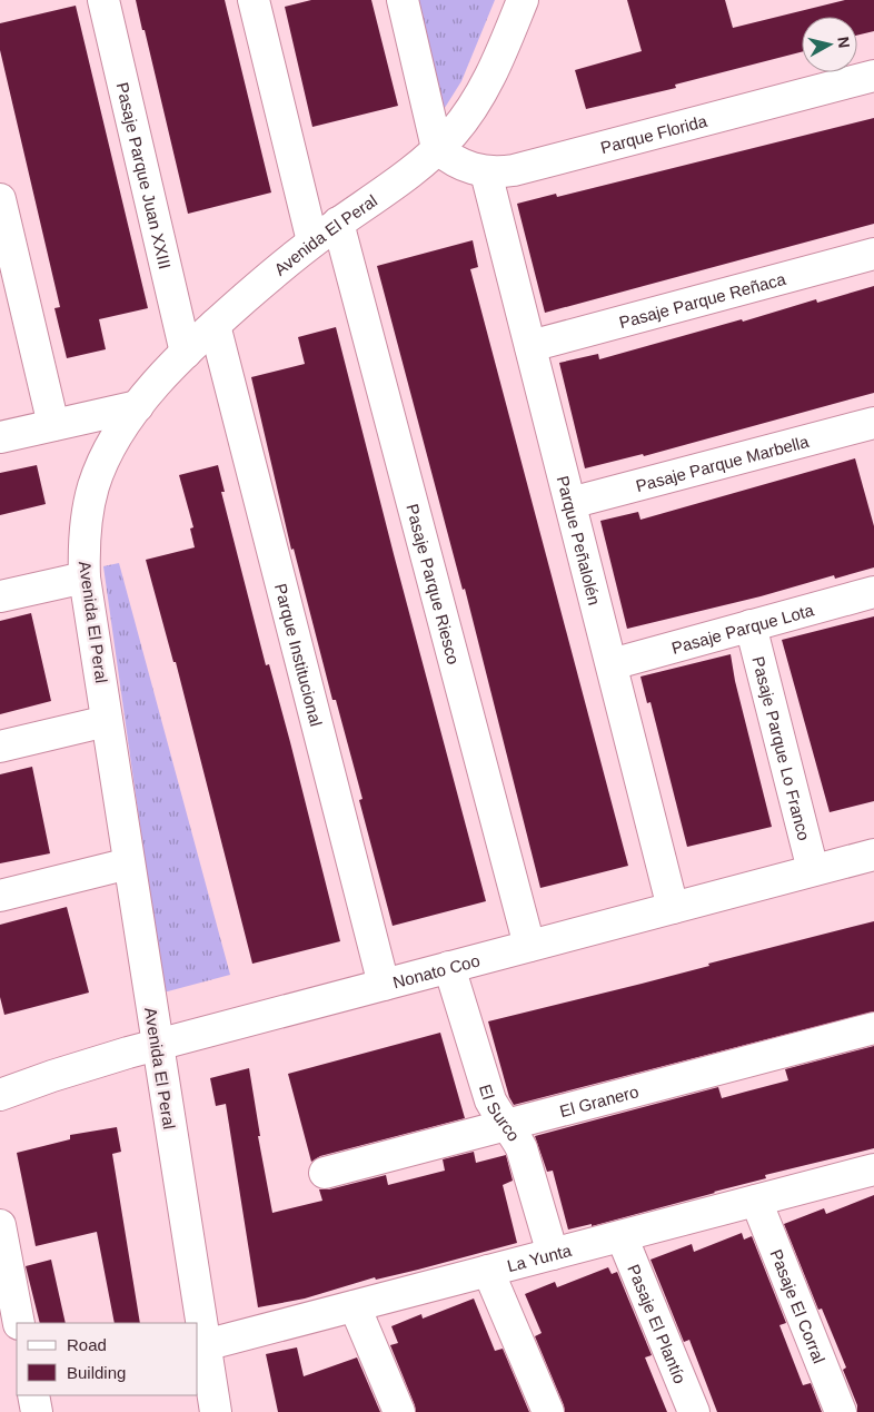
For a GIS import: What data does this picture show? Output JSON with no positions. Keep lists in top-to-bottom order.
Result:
{
  "streets": {
    "street": [
      "Parque Florida",
      "Pasaje Parque Juan XXIII",
      "Avenida El Peral",
      "Pasaje Parque Reñaca",
      "Pasaje Parque Marbella",
      "Parque Peñalolén",
      "Pasaje Parque Riesco",
      "Pasaje Parque Lota",
      "Parque Institucional",
      "Pasaje Parque Lo Franco",
      "Nonato Coo",
      "El Granero",
      "El Surco",
      "La Yunta",
      "Pasaje El Corral",
      "Pasaje El Plantío"
    ]
  },
  "crossings": [
    ["Parque Florida", "Avenida El Peral"],
    ["Parque Florida", "Parque Peñalolén"],
    ["Pasaje Parque Juan XXIII", "Avenida El Peral"],
    ["Avenida El Peral", "Pasaje Parque Riesco"],
    ["Avenida El Peral", "Parque Institucional"],
    ["Avenida El Peral", "Nonato Coo"],
    ["Avenida El Peral", "La Yunta"],
    ["Pasaje Parque Reñaca", "Parque Peñalolén"],
    ["Pasaje Parque Marbella", "Parque Peñalolén"],
    ["Parque Peñalolén", "Pasaje Parque Lota"],
    ["Parque Peñalolén", "Nonato Coo"],
    ["Pasaje Parque Riesco", "Nonato Coo"],
    ["Pasaje Parque Lota", "Pasaje Parque Lo Franco"],
    ["Parque Institucional", "Nonato Coo"],
    ["Pasaje Parque Lo Franco", "Nonato Coo"],
    ["Nonato Coo", "El Surco"],
    ["El Granero", "El Surco"],
    ["El Surco", "La Yunta"],
    ["La Yunta", "Pasaje El Corral"],
    ["La Yunta", "Pasaje El Plantío"]
  ],
  "legend": ["Road", "Building"],
  "north": "right"
}
